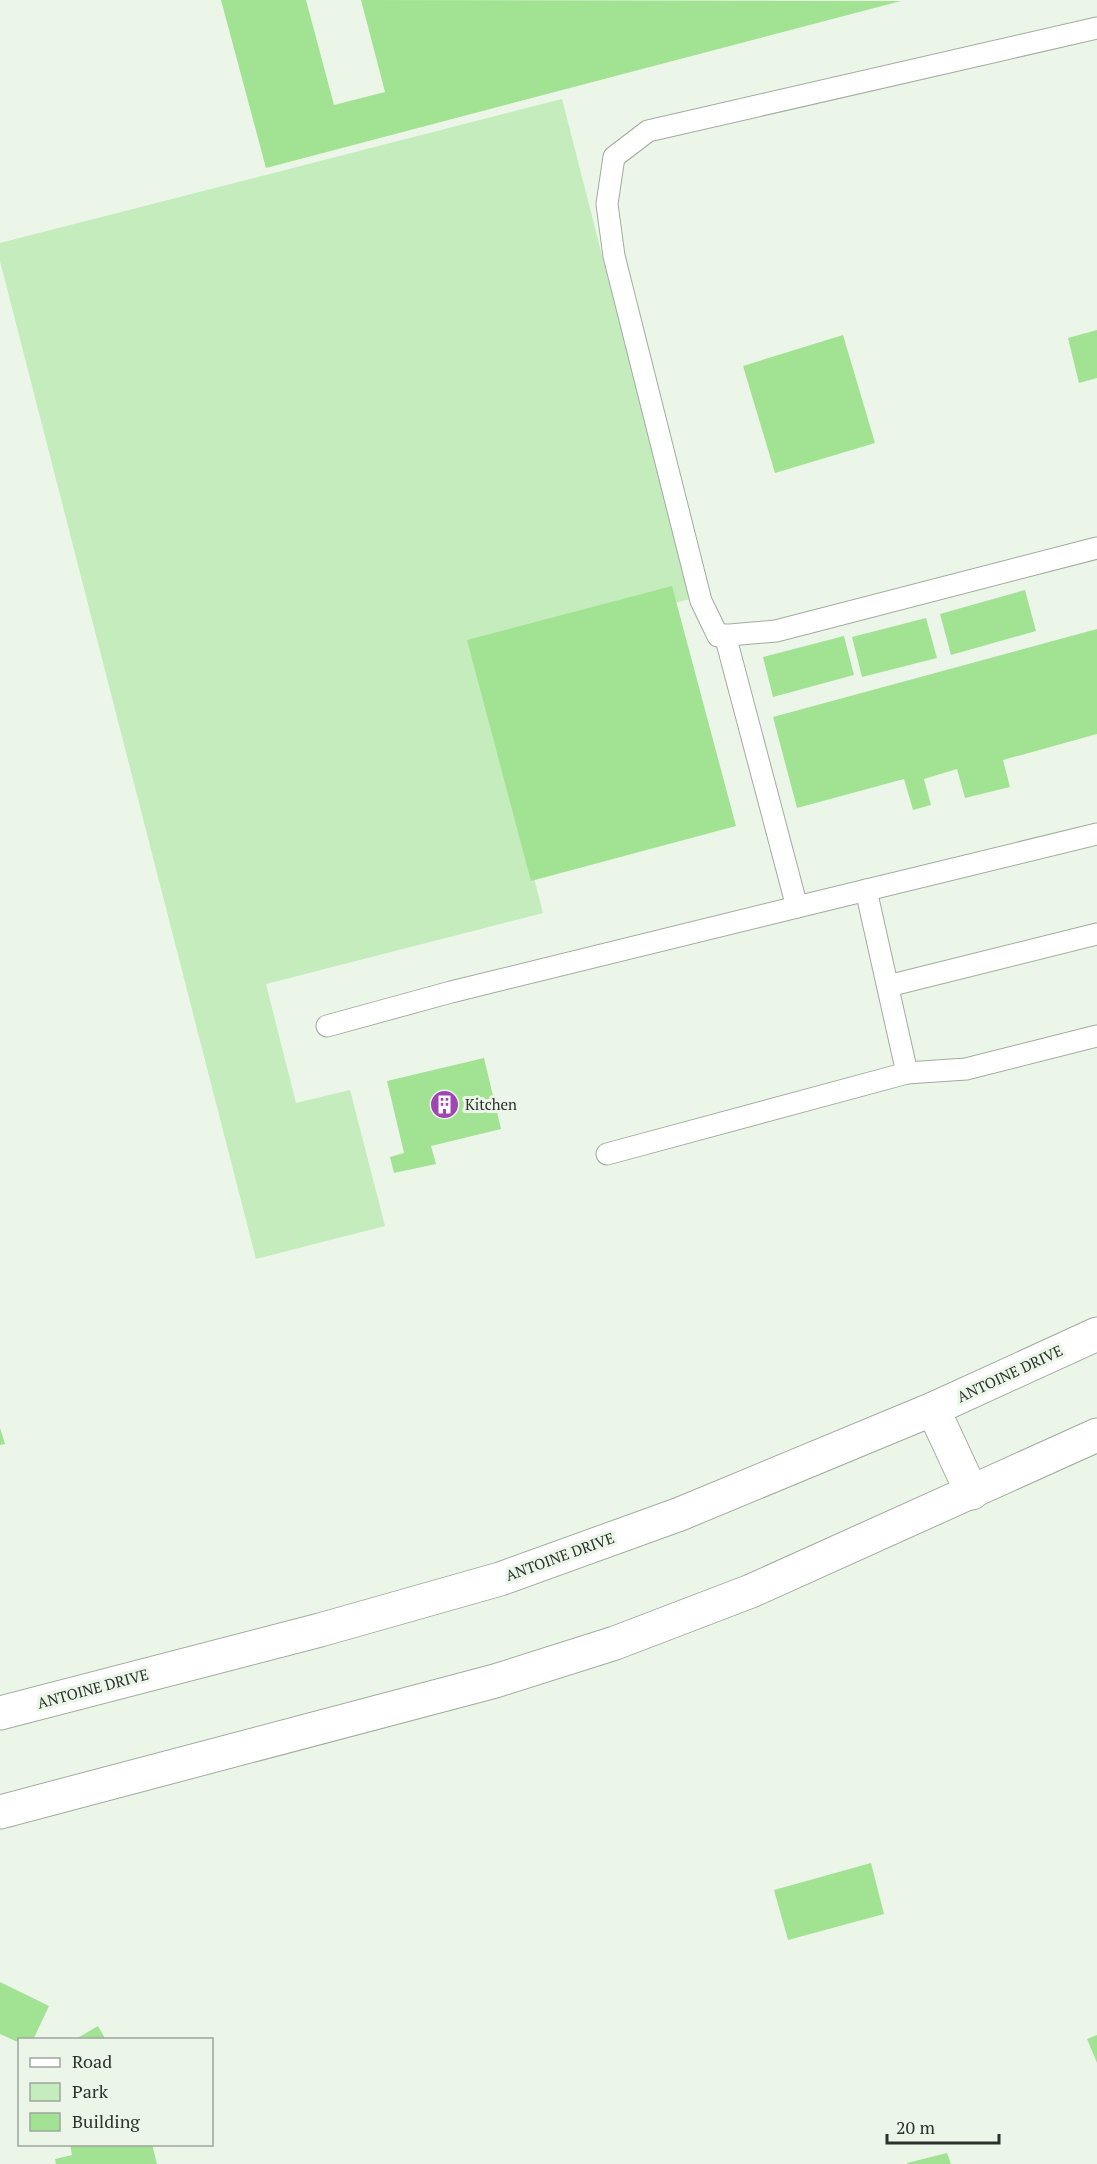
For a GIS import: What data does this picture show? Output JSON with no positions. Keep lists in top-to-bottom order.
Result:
{
  "streets": {
    "main road": ["ANTOINE DRIVE"]
  },
  "places": {
    "building": ["Kitchen"]
  },
  "legend": ["Road", "Park", "Building"],
  "scale_bar": "20 m"
}
